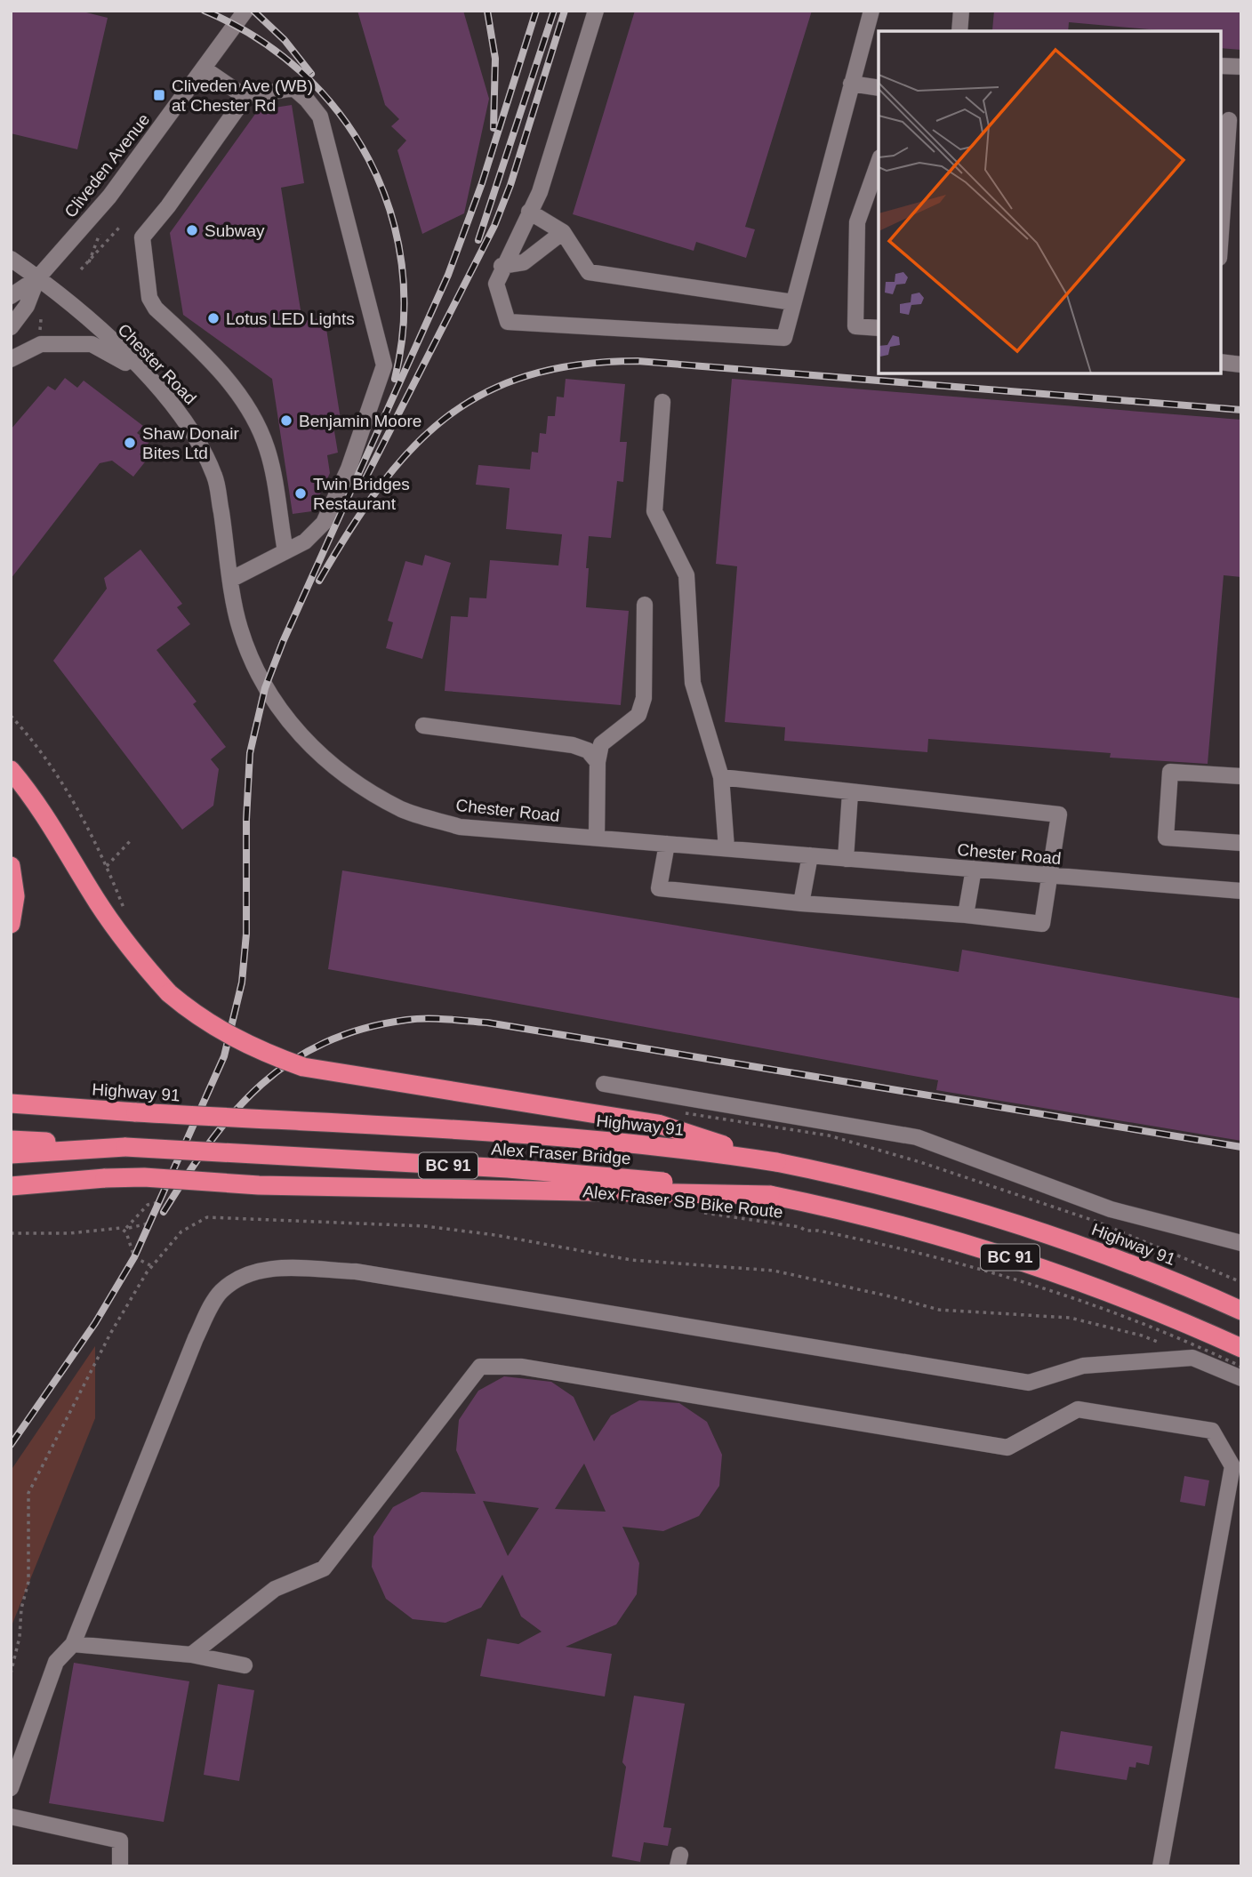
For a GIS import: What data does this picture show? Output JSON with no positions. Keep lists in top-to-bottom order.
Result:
{
  "streets": {
    "highway": ["Highway 91", "Alex Fraser Bridge", "BC 91"],
    "street": ["Cliveden Avenue", "Chester Road"],
    "path": ["Alex Fraser SB Bike Route"]
  },
  "crossings": [
    ["Cliveden Avenue", "Chester Road"],
    ["Alex Fraser Bridge", "BC 91"]
  ],
  "places": {
    "transit": ["Cliveden Ave (WB) at Chester Rd"],
    "other": [
      "Subway",
      "Lotus LED Lights",
      "Benjamin Moore",
      "Shaw Donair Bites Ltd",
      "Twin Bridges Restaurant"
    ]
  }
}
